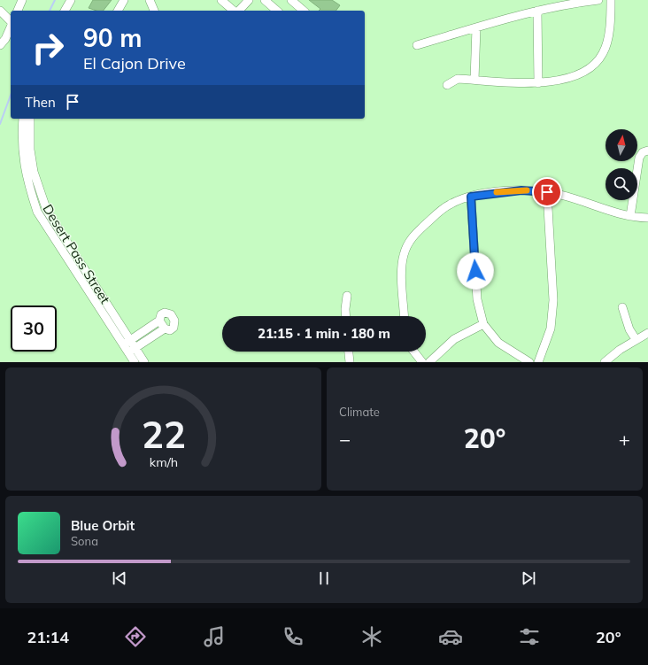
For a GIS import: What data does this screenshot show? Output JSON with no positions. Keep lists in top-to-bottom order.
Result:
{
  "streets": {
    "street": ["Desert Pass Street"]
  },
  "north": "top",
  "page": {
    "turn": ["90 m", "El Cajon Drive"],
    "then": "Then",
    "limit": "30",
    "trip": "21:15 · 1 min · 180 m",
    "tile": "Climate",
    "heat": ["−", "20°", "+"],
    "song": ["Blue Orbit", "Sona"],
    "tabs": ["21:14", "20°"],
    "gauge": ["22", "km/h"]
  }
}
